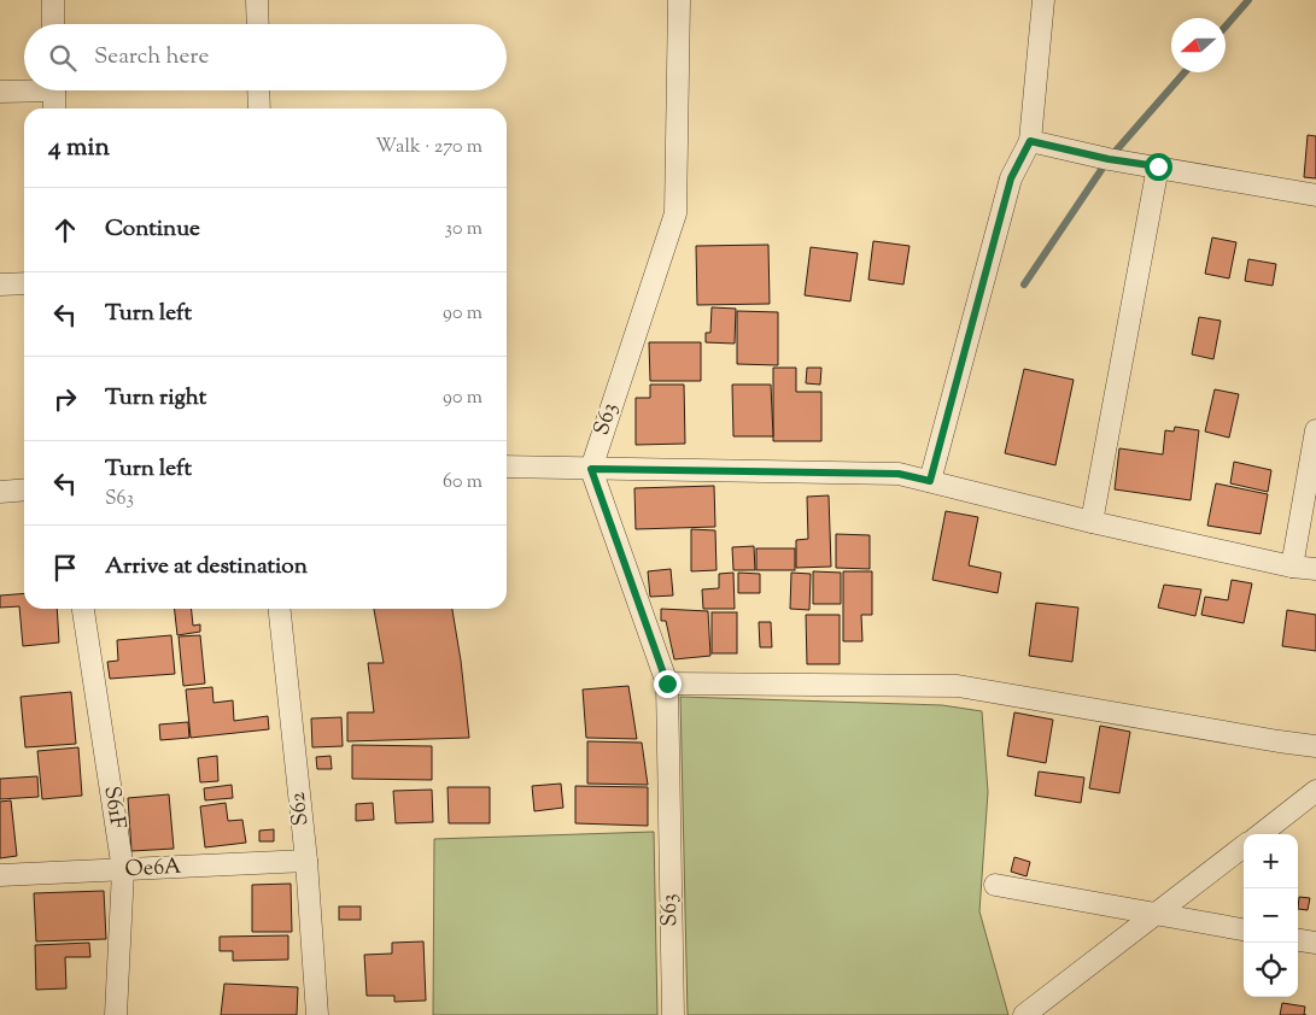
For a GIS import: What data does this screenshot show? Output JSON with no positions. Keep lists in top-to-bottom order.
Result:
{
  "streets": {
    "street": [
      "S63",
      "S61F",
      "S62",
      "Oe6A"
    ]
  },
  "crossings": [
    ["S61F", "Oe6A"],
    ["S62", "Oe6A"]
  ],
  "north": "left",
  "page": {
    "search": "Search here",
    "heading": ["4 min", "Walk · 270 m"],
    "list": [
      ["Continue", "30 m"],
      ["Turn left", "90 m"],
      ["Turn right", "90 m"],
      ["Turn left", "S63", "60 m"],
      "Arrive at destination"
    ],
    "map_buttons": ["+", "−"]
  }
}
